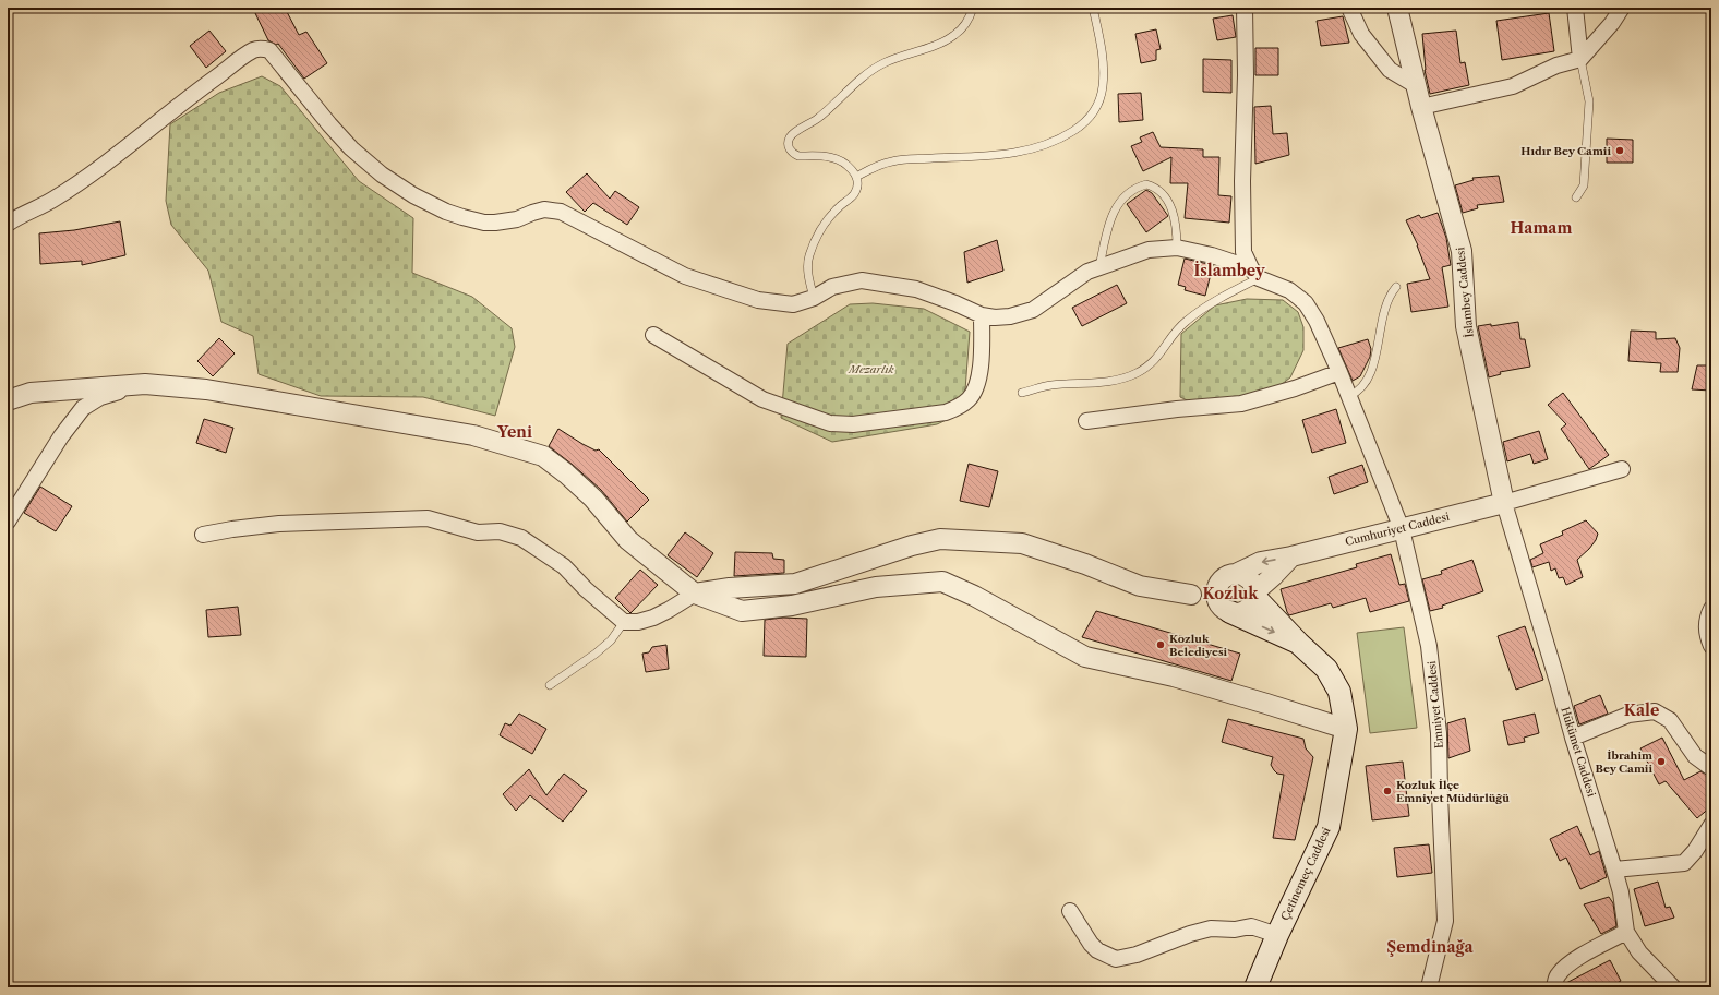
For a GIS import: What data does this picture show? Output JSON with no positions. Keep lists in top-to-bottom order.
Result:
{
  "streets": {
    "main road": ["Çetinemeç Caddesi"],
    "street": [
      "İslambey Caddesi",
      "Cumhuriyet Caddesi",
      "Emniyet Caddesi",
      "Hükümet Caddesi"
    ]
  },
  "crossings": [
    ["İslambey Caddesi", "Cumhuriyet Caddesi"],
    ["İslambey Caddesi", "Hükümet Caddesi"],
    ["Cumhuriyet Caddesi", "Emniyet Caddesi"],
    ["Cumhuriyet Caddesi", "Hükümet Caddesi"],
    ["Cumhuriyet Caddesi", "Çetinemeç Caddesi"]
  ],
  "districts": [
    "Hamam",
    "İslambey",
    "Yeni",
    "Kozluk",
    "Kale",
    "Şemdinağa"
  ],
  "parks": ["Mezarlık"],
  "places": [
    "Hıdır Bey Camii",
    "Kozluk Belediyesi",
    "İbrahim Bey Camii",
    "Kozluk İlçe Emniyet Müdürlüğü"
  ]
}
